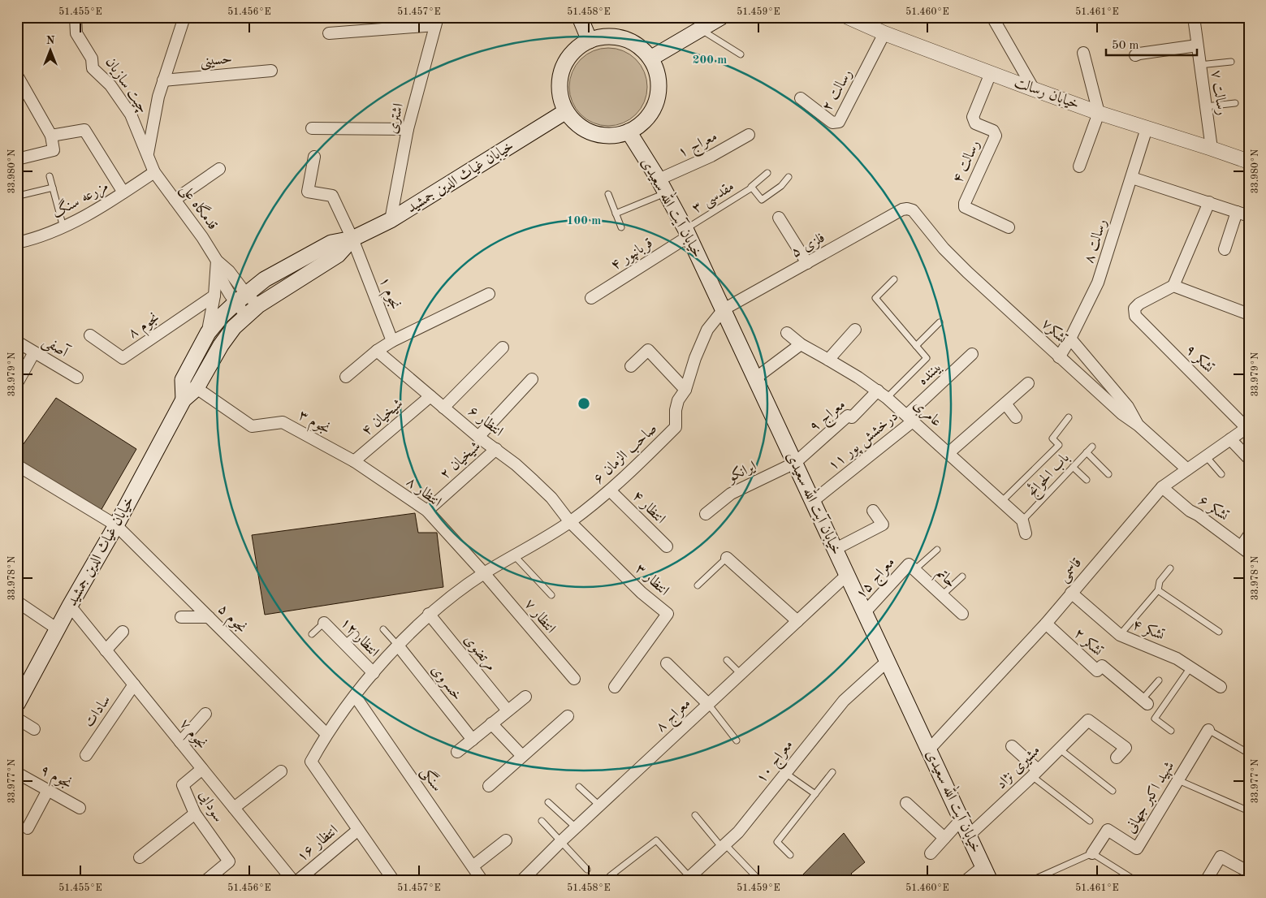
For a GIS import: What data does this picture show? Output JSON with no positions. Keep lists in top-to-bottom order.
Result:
{
  "streets": {
    "main road": ["خیابان غیاث الدین جمشید", "خیابان آیت الله سعیدی"],
    "street": [
      "حسینی",
      "چیت سازیان",
      "رسالت ۲",
      "رسالت ۷",
      "خیابان رسالت",
      "اشتری",
      "معراج ۱",
      "رسالت ۴",
      "مزرعه سنگ",
      "قدمگاه علی",
      "رسالت ۸",
      "فلزی ۵",
      "قربانپور ۴",
      "نجوم ۱",
      "نجوم ۸",
      "تشکر۷",
      "آصفی",
      "تشکر ۹",
      "بیننده",
      "عامری",
      "معراج ۹",
      "شیخیان ۴",
      "انتظار ۶",
      "نجوم ۳",
      "درخشش پور ۱۱",
      "صاحب الزمان ۶",
      "شیخیان ۲",
      "ایرانکو",
      "انتظار ۸",
      "انتظار ۴",
      "تشکر ۶",
      "قاسمی",
      "معراج ۱۵",
      "حاتم",
      "انتظار ۳",
      "انتظار ۷",
      "نجوم ۵",
      "تشکر ۴",
      "انتظار ۱۲",
      "تشکر ۲",
      "مرتضوی",
      "خسروی",
      "سادات",
      "معراج ۸",
      "نجوم ۷",
      "معراج ۱۰",
      "مشیری نژاد",
      "نجوم ۹",
      "سنگی",
      "شهید اکبر جهانی",
      "سودایی",
      "انتظار ۱۶"
    ],
    "lane": ["مقدسی ۳", "باب الحوائج"]
  },
  "crossings": [
    ["چیت سازیان", "مزرعه سنگ"],
    ["چیت سازیان", "قدمگاه علی"],
    ["رسالت ۲", "خیابان رسالت"],
    ["رسالت ۷", "خیابان رسالت"],
    ["خیابان رسالت", "رسالت ۴"],
    ["خیابان رسالت", "رسالت ۸"],
    ["اشتری", "خیابان غیاث الدین جمشید"],
    ["معراج ۱", "خیابان آیت الله سعیدی"],
    ["خیابان غیاث الدین جمشید", "قدمگاه علی"],
    ["خیابان غیاث الدین جمشید", "خیابان آیت الله سعیدی"],
    ["خیابان غیاث الدین جمشید", "نجوم ۱"],
    ["خیابان غیاث الدین جمشید", "نجوم ۳"],
    ["خیابان غیاث الدین جمشید", "نجوم ۵"],
    ["خیابان غیاث الدین جمشید", "نجوم ۷"],
    ["مقدسی ۳", "خیابان آیت الله سعیدی"],
    ["مقدسی ۳", "قربانپور ۴"],
    ["مزرعه سنگ", "قدمگاه علی"],
    ["خیابان آیت الله سعیدی", "فلزی ۵"],
    ["خیابان آیت الله سعیدی", "قربانپور ۴"],
    ["خیابان آیت الله سعیدی", "معراج ۹"],
    ["خیابان آیت الله سعیدی", "درخشش پور ۱۱"],
    ["خیابان آیت الله سعیدی", "صاحب الزمان ۶"],
    ["خیابان آیت الله سعیدی", "ایرانکو"],
    ["خیابان آیت الله سعیدی", "قاسمی"],
    ["خیابان آیت الله سعیدی", "معراج ۱۵"],
    ["خیابان آیت الله سعیدی", "معراج ۸"],
    ["خیابان آیت الله سعیدی", "معراج ۱۰"],
    ["خیابان آیت الله سعیدی", "مشیری نژاد"],
    ["رسالت ۸", "تشکر۷"],
    ["فلزی ۵", "تشکر۷"],
    ["فلزی ۵", "صاحب الزمان ۶"],
    ["تشکر۷", "قاسمی"],
    ["تشکر ۹", "قاسمی"],
    ["بیننده", "عامری"],
    ["بیننده", "درخشش پور ۱۱"],
    ["عامری", "معراج ۹"],
    ["عامری", "درخشش پور ۱۱"],
    ["عامری", "باب الحوائج"],
    ["معراج ۹", "ایرانکو"],
    ["شیخیان ۴", "انتظار ۶"],
    ["شیخیان ۴", "نجوم ۳"],
    ["شیخیان ۴", "انتظار ۸"],
    ["انتظار ۶", "صاحب الزمان ۶"],
    ["انتظار ۶", "شیخیان ۲"],
    ["انتظار ۶", "انتظار ۳"],
    ["نجوم ۳", "انتظار ۸"],
    ["صاحب الزمان ۶", "انتظار ۸"],
    ["صاحب الزمان ۶", "انتظار ۴"],
    ["صاحب الزمان ۶", "انتظار ۳"],
    ["صاحب الزمان ۶", "انتظار ۷"],
    ["صاحب الزمان ۶", "نجوم ۵"],
    ["صاحب الزمان ۶", "انتظار ۱۲"],
    ["صاحب الزمان ۶", "مرتضوی"],
    ["صاحب الزمان ۶", "خسروی"],
    ["صاحب الزمان ۶", "سنگی"],
    ["صاحب الزمان ۶", "انتظار ۱۶"],
    ["شیخیان ۲", "انتظار ۸"],
    ["انتظار ۸", "انتظار ۷"],
    ["تشکر ۶", "قاسمی"],
    ["قاسمی", "تشکر ۴"],
    ["قاسمی", "تشکر ۲"],
    ["معراج ۱۵", "حاتم"],
    ["سادات", "نجوم ۷"],
    ["نجوم ۷", "سودایی"]
  ],
  "scale_bar": "50 m",
  "north": "top",
  "coordinates": [
    "51.455°E",
    "51.456°E",
    "51.457°E",
    "51.458°E",
    "51.459°E",
    "51.460°E",
    "51.461°E",
    "33.980°N",
    "33.979°N",
    "33.978°N",
    "33.977°N"
  ],
  "rings": ["200 m", "100 m"]
}
